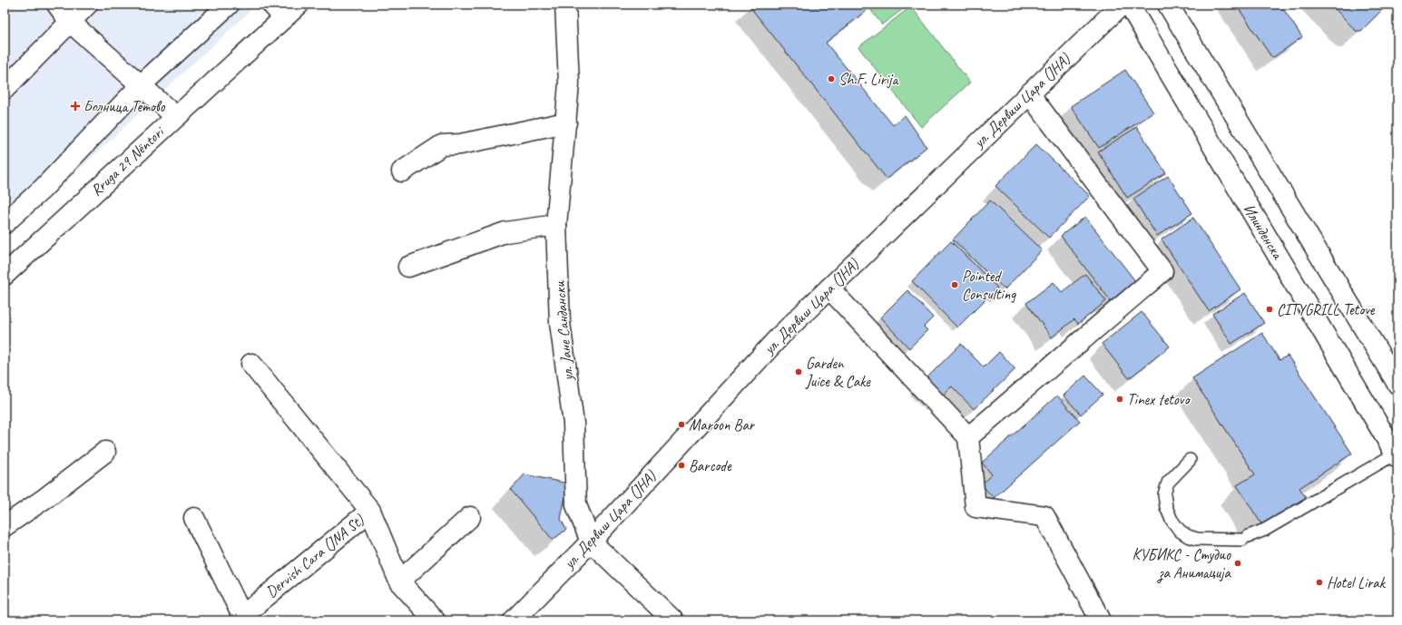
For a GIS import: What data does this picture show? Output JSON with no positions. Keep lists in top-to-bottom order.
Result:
{
  "streets": {
    "street": [
      "ул. Дервиш Цара (ЈНА)",
      "Rruga 29 Nëntori",
      "Илинденска",
      "ул. Јане Сандански",
      "Dervish Cara (JNA St)"
    ]
  },
  "crossings": [
    ["ул. Дервиш Цара (ЈНА)", "ул. Јане Сандански"]
  ],
  "places": {
    "other": [
      "Sh.F. Lirija",
      "Pointed Consulting",
      "CITYGRILL Tetove",
      "Garden Juice & Cake",
      "Tinex tetovo",
      "Maroon Bar",
      "Barcode",
      "КУБИКС - Студио за Анимација",
      "Hotel Lirak"
    ],
    "health": ["Болница Тетово"]
  }
}
